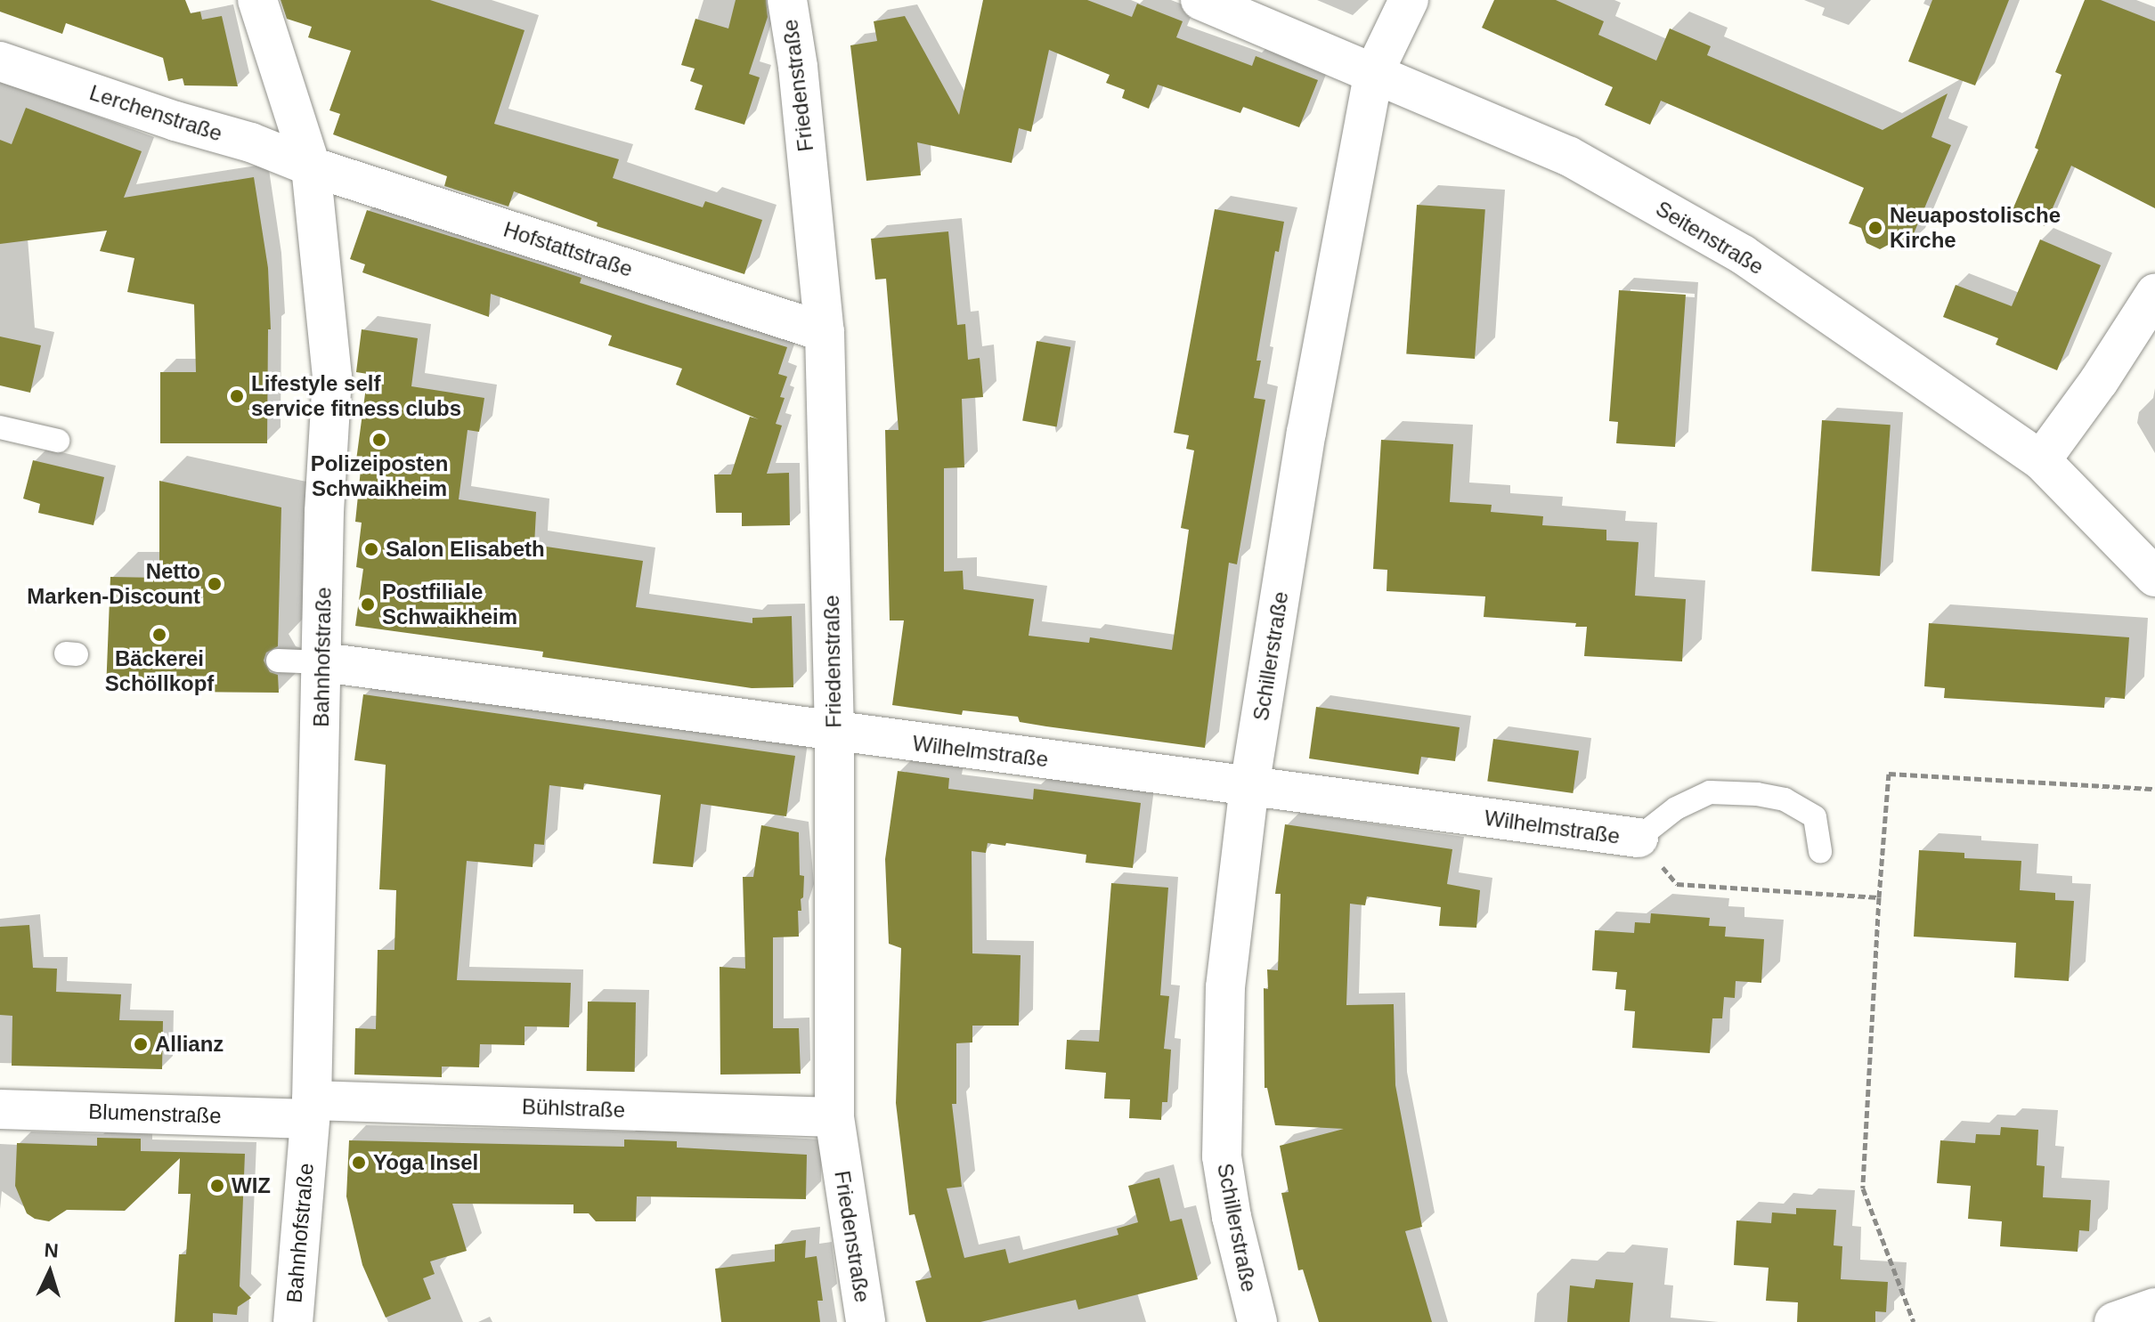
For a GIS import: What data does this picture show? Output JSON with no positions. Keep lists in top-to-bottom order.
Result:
{
  "streets": {
    "street": [
      "Friedenstraße",
      "Lerchenstraße",
      "Seitenstraße",
      "Hofstattstraße",
      "Schillerstraße",
      "Bahnhofstraße",
      "Wilhelmstraße",
      "Bühlstraße",
      "Blumenstraße"
    ]
  },
  "crossings": [
    ["Friedenstraße", "Hofstattstraße"],
    ["Friedenstraße", "Wilhelmstraße"],
    ["Friedenstraße", "Bühlstraße"],
    ["Lerchenstraße", "Hofstattstraße"],
    ["Lerchenstraße", "Bahnhofstraße"],
    ["Seitenstraße", "Schillerstraße"],
    ["Hofstattstraße", "Bahnhofstraße"],
    ["Schillerstraße", "Wilhelmstraße"],
    ["Bahnhofstraße", "Wilhelmstraße"],
    ["Bahnhofstraße", "Bühlstraße"],
    ["Bahnhofstraße", "Blumenstraße"],
    ["Bühlstraße", "Blumenstraße"]
  ],
  "places": [
    "Neuapostolische Kirche",
    "Lifestyle self service fitness clubs",
    "Polizeiposten Schwaikheim",
    "Salon Elisabeth",
    "Netto Marken-Discount",
    "Postfiliale Schwaikheim",
    "Bäckerei Schöllkopf",
    "Allianz",
    "Yoga Insel",
    "WIZ"
  ],
  "north": "top"
}
